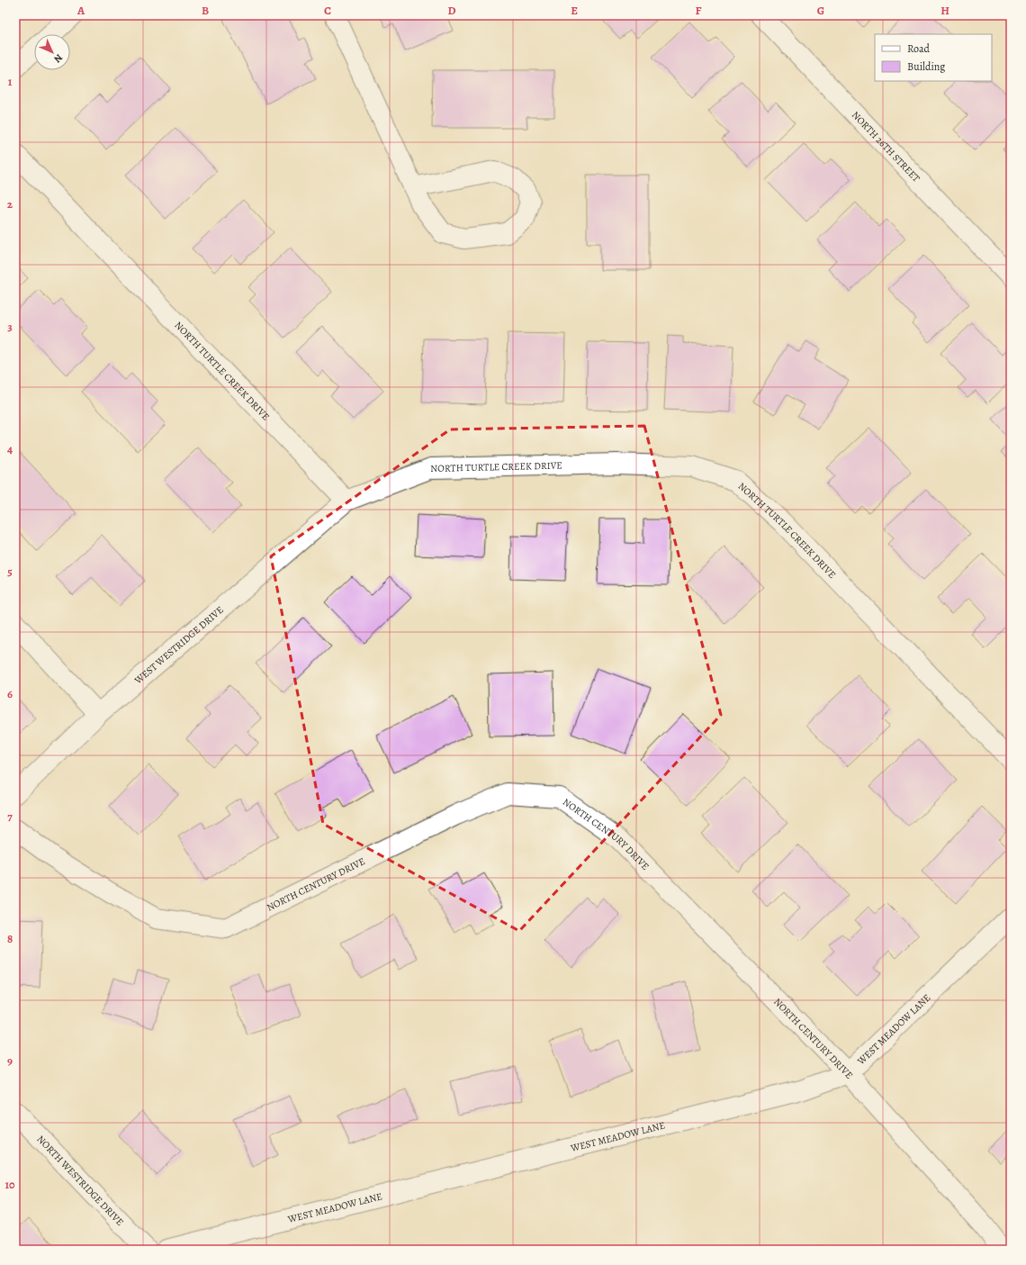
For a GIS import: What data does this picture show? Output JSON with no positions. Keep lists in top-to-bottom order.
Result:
{
  "streets": {
    "street": [
      "NORTH 26TH STREET",
      "NORTH TURTLE CREEK DRIVE",
      "WEST WESTRIDGE DRIVE",
      "NORTH CENTURY DRIVE",
      "WEST MEADOW LANE",
      "NORTH WESTRIDGE DRIVE"
    ]
  },
  "crossings": [
    ["NORTH TURTLE CREEK DRIVE", "WEST WESTRIDGE DRIVE"],
    ["NORTH CENTURY DRIVE", "WEST MEADOW LANE"]
  ],
  "legend": ["Road", "Building"],
  "north": "bottom right",
  "grid": {
    "columns": [
      "A",
      "B",
      "C",
      "D",
      "E",
      "F",
      "G",
      "H"
    ],
    "rows": [
      "1",
      "2",
      "3",
      "4",
      "5",
      "6",
      "7",
      "8",
      "9",
      "10"
    ]
  }
}
